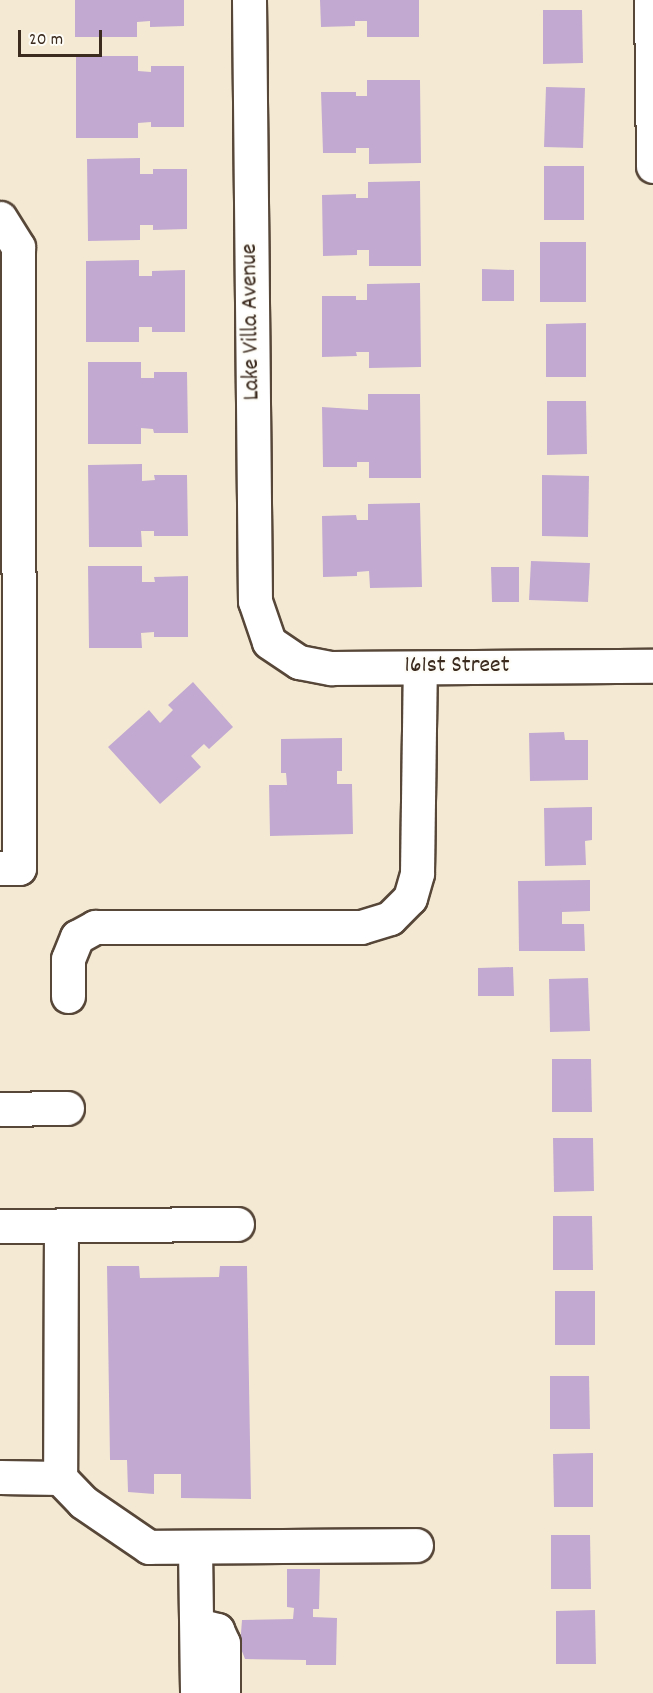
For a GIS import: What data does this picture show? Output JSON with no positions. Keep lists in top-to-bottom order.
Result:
{
  "streets": {
    "street": ["Lake Villa Avenue", "161st Street"]
  },
  "crossings": [
    ["Lake Villa Avenue", "161st Street"]
  ],
  "scale_bar": "20 m"
}
